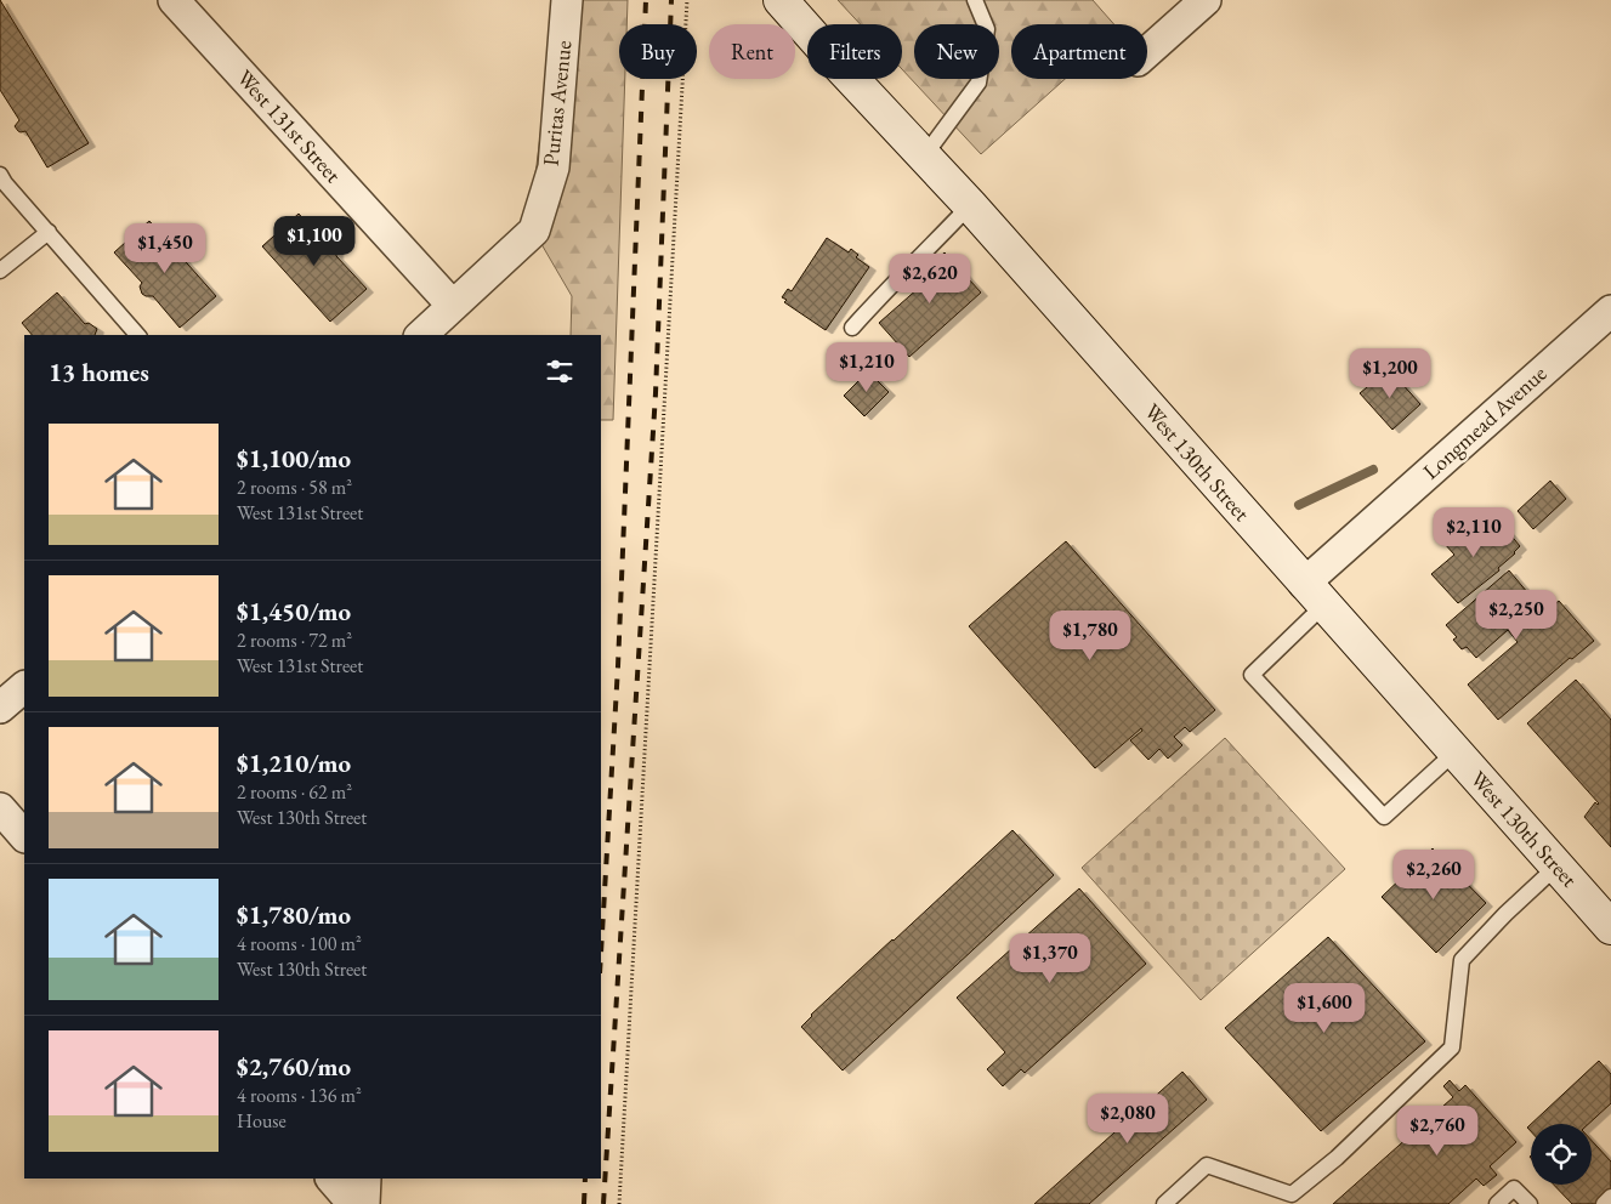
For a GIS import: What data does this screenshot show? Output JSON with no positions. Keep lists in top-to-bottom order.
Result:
{
  "streets": {
    "main road": ["West 130th Street"],
    "street": ["Puritas Avenue", "West 131st Street", "Longmead Avenue"]
  },
  "crossings": [
    ["Puritas Avenue", "West 131st Street"],
    ["Longmead Avenue", "West 130th Street"]
  ],
  "page": {
    "chip": [
      "Buy",
      "Rent",
      "Filters",
      "New",
      "Apartment"
    ],
    "price": [
      "$1,100",
      "$1,450",
      "$2,620",
      "$1,210",
      "$1,200",
      "$2,110",
      "$2,250",
      "$1,780",
      "$2,260",
      "$1,370",
      "$1,600",
      "$2,080",
      "$2,760"
    ],
    "heading": "13 homes",
    "list": [
      {
        "name": "$1,100/mo",
        "note": "2 rooms · 58 m² · West 131st Street"
      },
      {
        "name": "$1,450/mo",
        "note": "2 rooms · 72 m² · West 131st Street"
      },
      {
        "name": "$1,210/mo",
        "note": "2 rooms · 62 m² · West 130th Street"
      },
      {
        "name": "$1,780/mo",
        "note": "4 rooms · 100 m² · West 130th Street"
      },
      {
        "name": "$2,760/mo",
        "note": "4 rooms · 136 m² · House"
      }
    ]
  }
}
